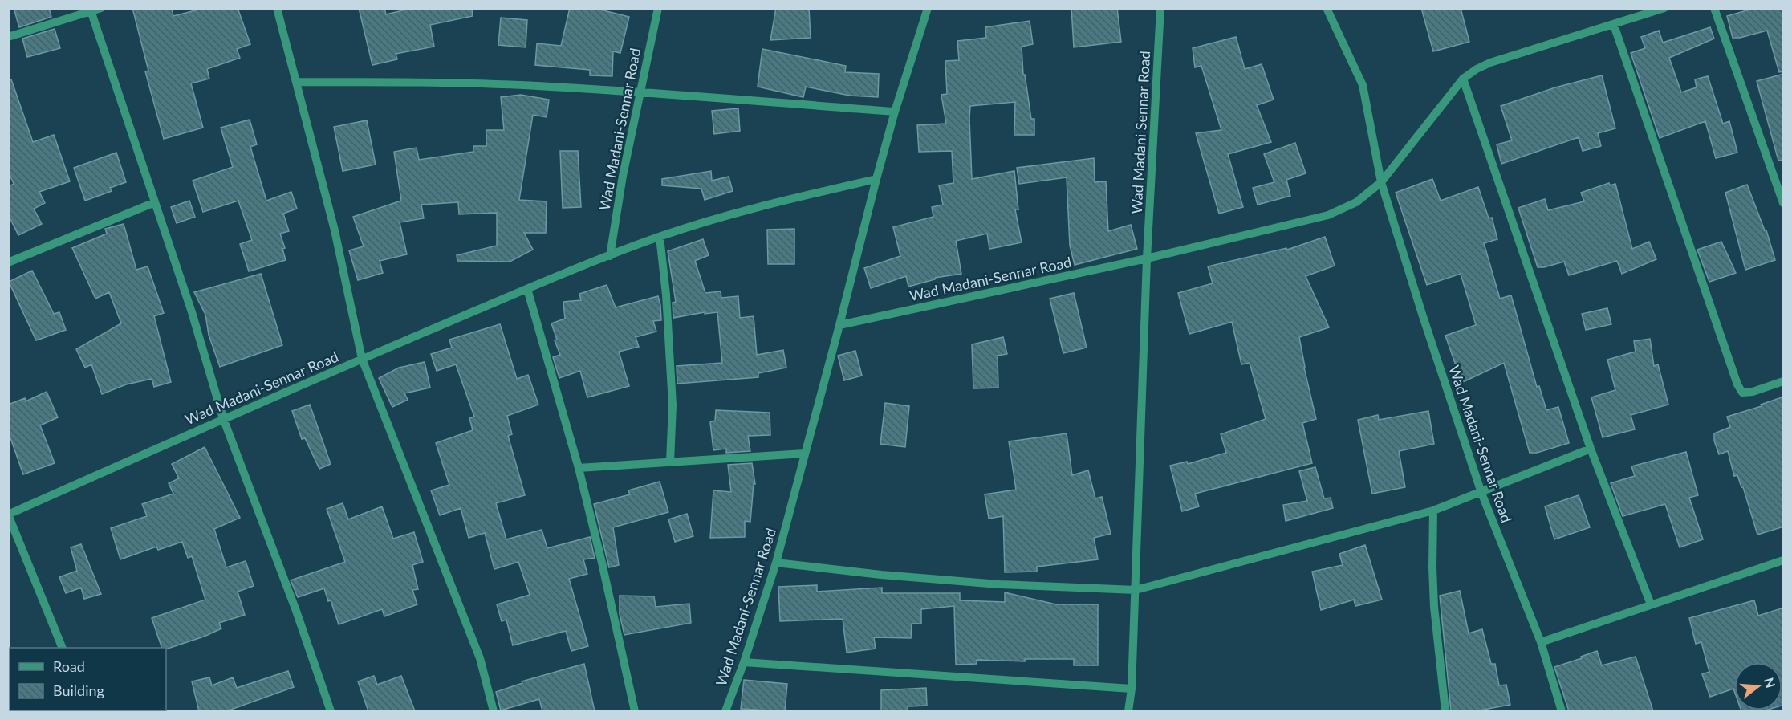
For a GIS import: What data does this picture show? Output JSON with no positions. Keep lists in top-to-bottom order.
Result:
{
  "streets": {
    "street": ["Wad Madani-Sennar Road", "Wad Madani Sennar Road"]
  },
  "crossings": [
    ["Wad Madani-Sennar Road", "Wad Madani Sennar Road"]
  ],
  "legend": ["Road", "Building"],
  "north": "right"
}
